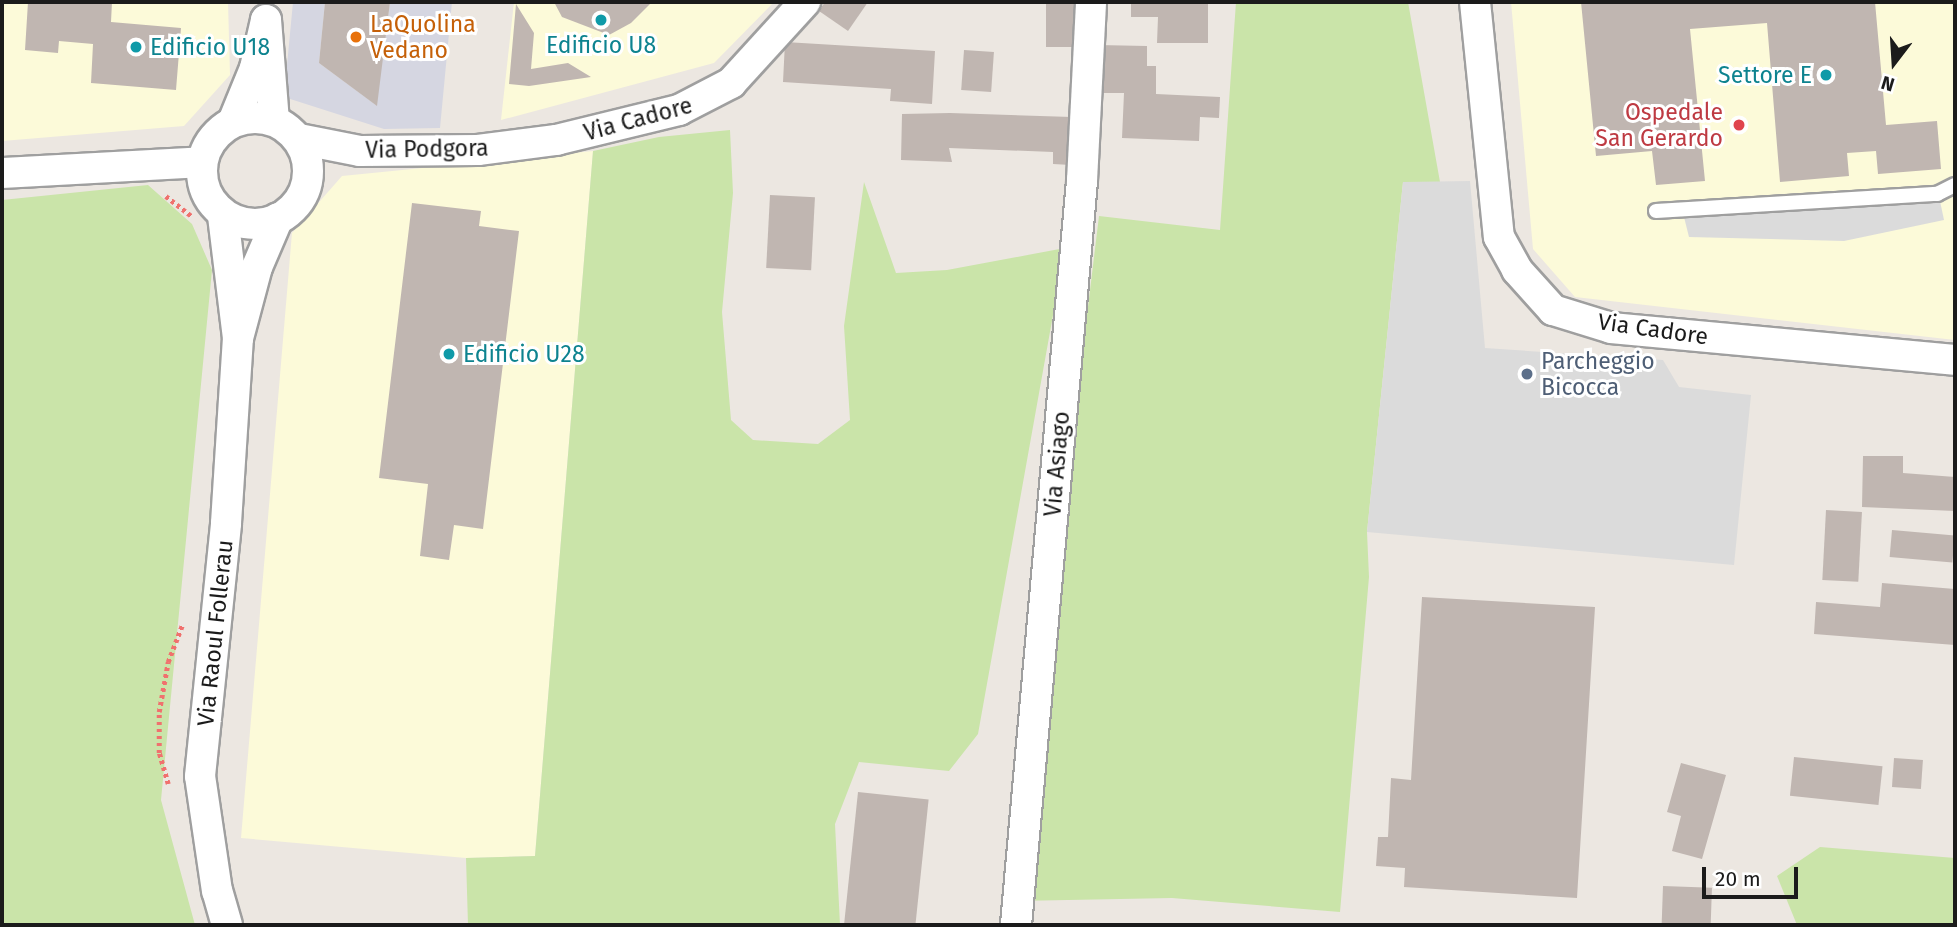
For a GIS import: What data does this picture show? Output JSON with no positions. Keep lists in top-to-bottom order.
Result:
{
  "streets": {
    "street": [
      "Via Cadore",
      "Via Podgora",
      "Via Asiago",
      "Via Raoul Follerau"
    ]
  },
  "crossings": [
    ["Via Cadore", "Via Podgora"],
    ["Via Podgora", "Via Raoul Follerau"]
  ],
  "places": [
    "Edificio U8",
    "LaQuolina Vedano",
    "Edificio U18",
    "Settore E",
    "Ospedale San Gerardo",
    "Edificio U28",
    "Parcheggio Bicocca"
  ],
  "scale_bar": "20 m",
  "north": "bottom"
}
